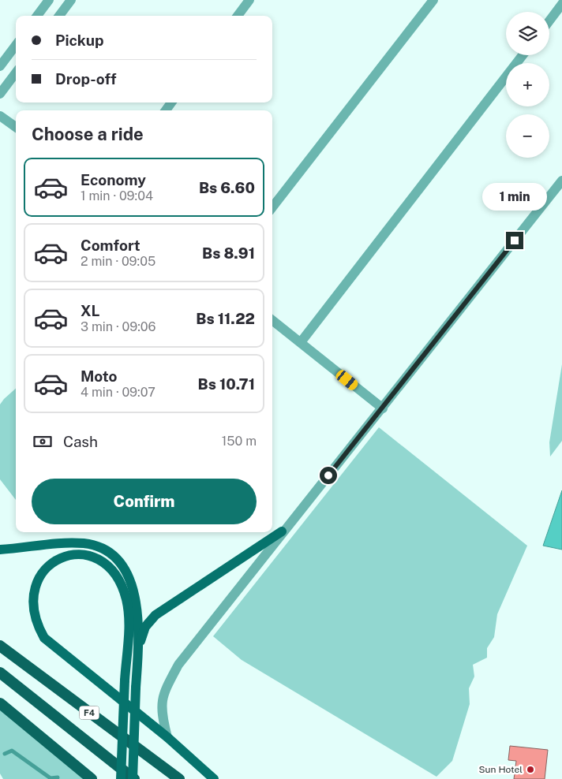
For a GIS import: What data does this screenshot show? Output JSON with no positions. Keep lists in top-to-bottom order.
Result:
{
  "streets": {
    "highway": ["F4"]
  },
  "places": ["Sun Hotel"],
  "page": {
    "map_buttons": ["+", "−"],
    "banner": ["Pickup", "Drop-off"],
    "heading": "Choose a ride",
    "list": [
      {
        "name": "Economy",
        "note": "1 min · 09:04",
        "value": "Bs 6.60"
      },
      {
        "name": "Comfort",
        "note": "2 min · 09:05",
        "value": "Bs 8.91"
      },
      {
        "name": "XL",
        "note": "3 min · 09:06",
        "value": "Bs 11.22"
      },
      {
        "name": "Moto",
        "note": "4 min · 09:07",
        "value": "Bs 10.71"
      }
    ],
    "bubble": "1 min",
    "pay": ["Cash", "150 m"],
    "buttons": "Confirm"
  }
}
